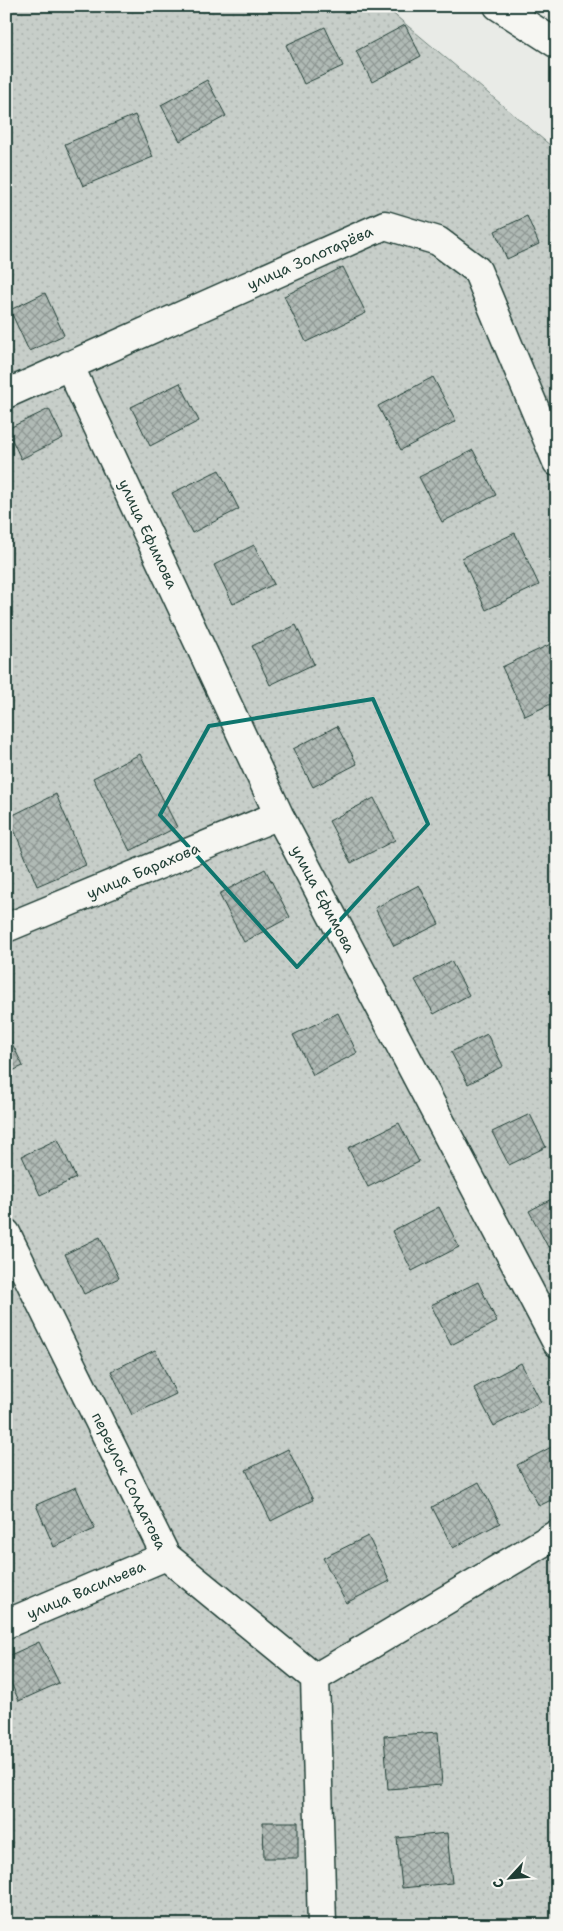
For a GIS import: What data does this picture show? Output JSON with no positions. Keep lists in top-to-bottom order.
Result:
{
  "streets": {
    "street": [
      "улица Золотарёва",
      "улица Ефимова",
      "улица Барахова",
      "переулок Солдатова",
      "улица Васильева"
    ]
  },
  "crossings": [
    ["улица Золотарёва", "улица Ефимова"],
    ["улица Ефимова", "улица Барахова"],
    ["переулок Солдатова", "улица Васильева"]
  ],
  "north": "bottom left"
}
